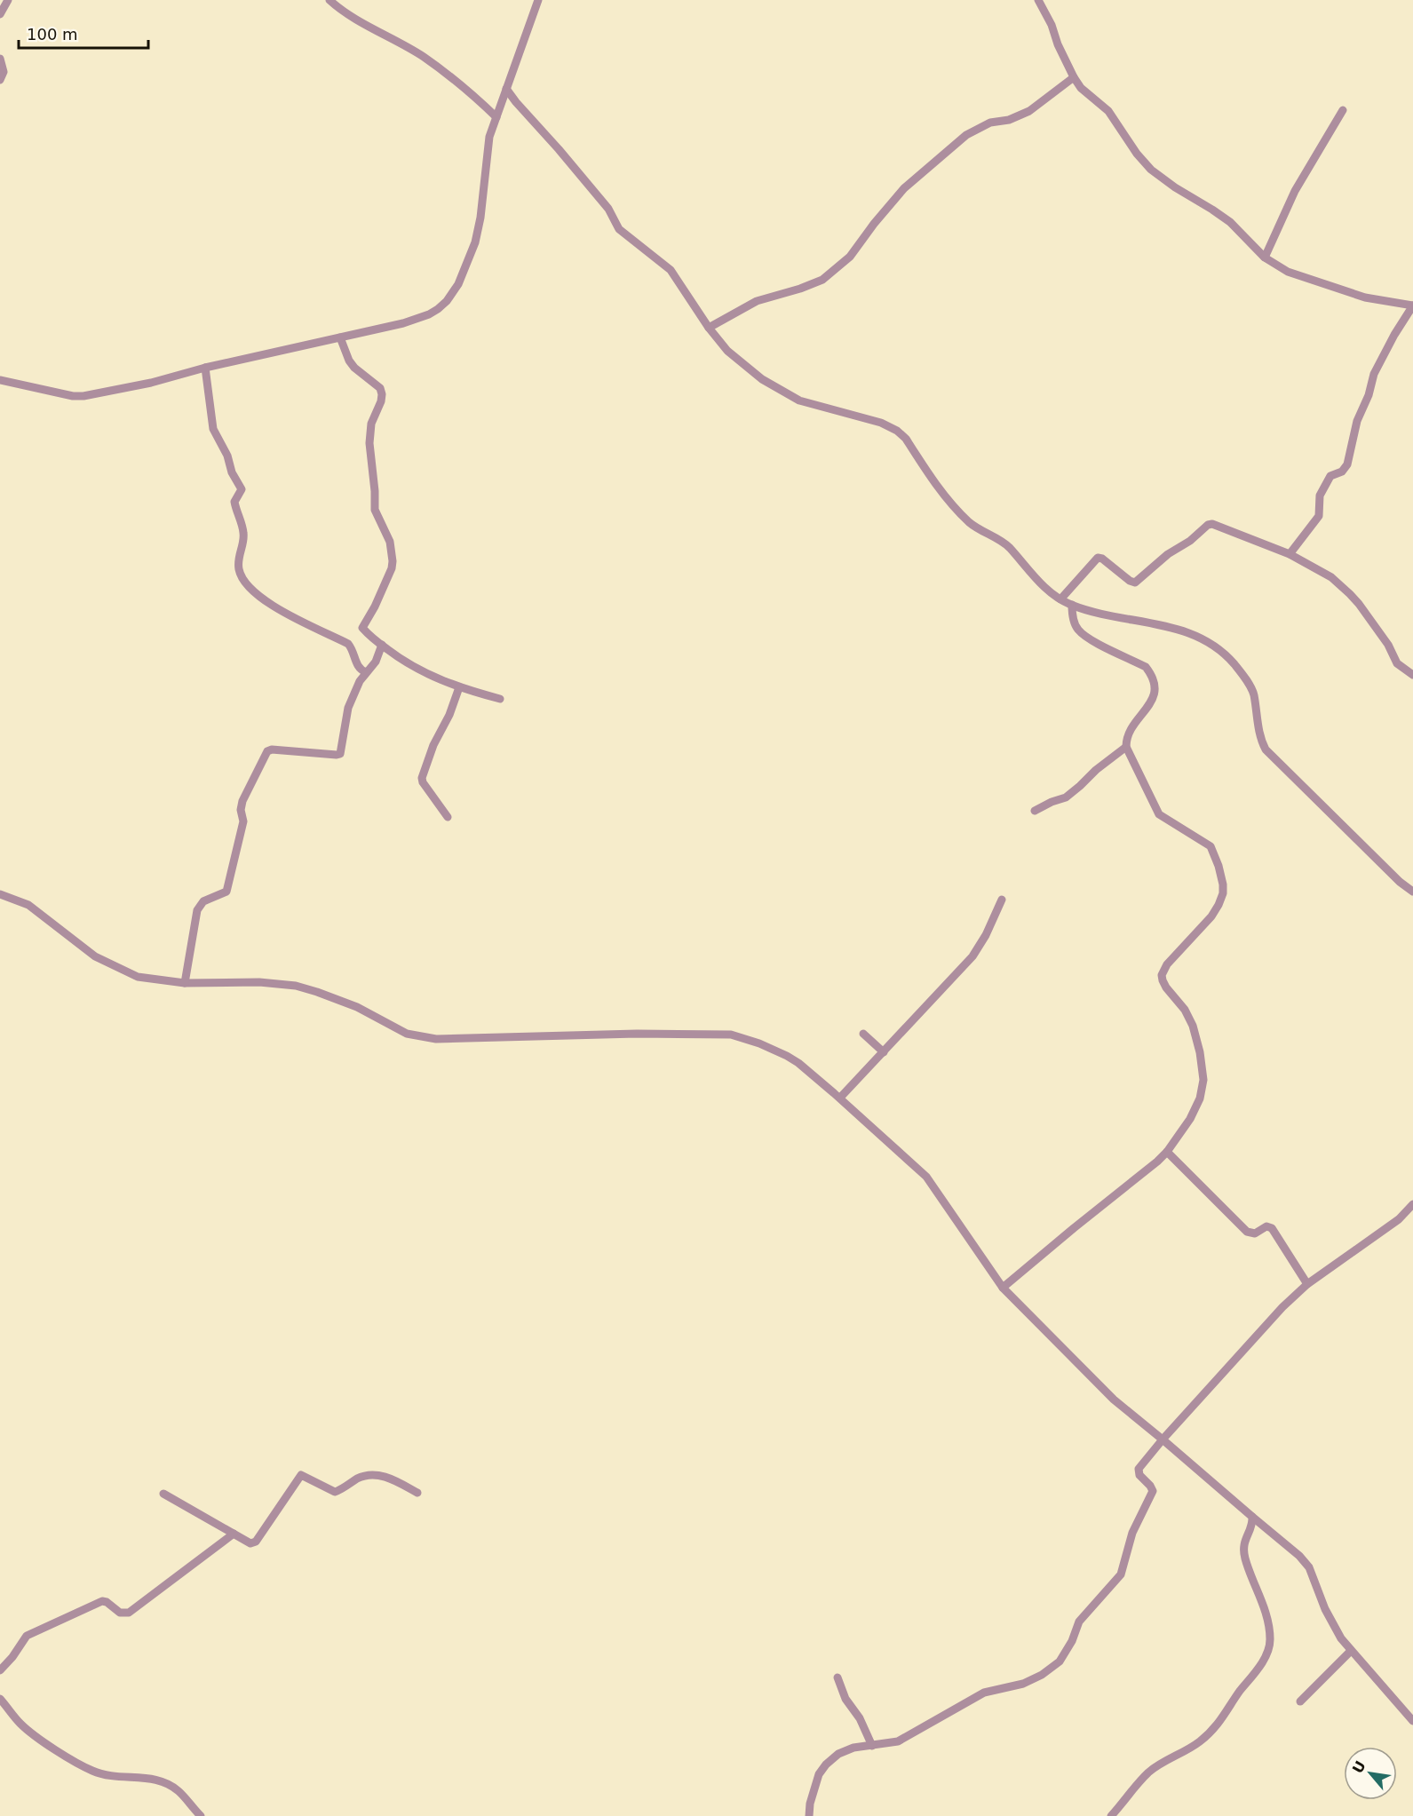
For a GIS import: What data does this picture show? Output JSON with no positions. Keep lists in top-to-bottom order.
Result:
{
  "scale_bar": "100 m",
  "north": "top left"
}
